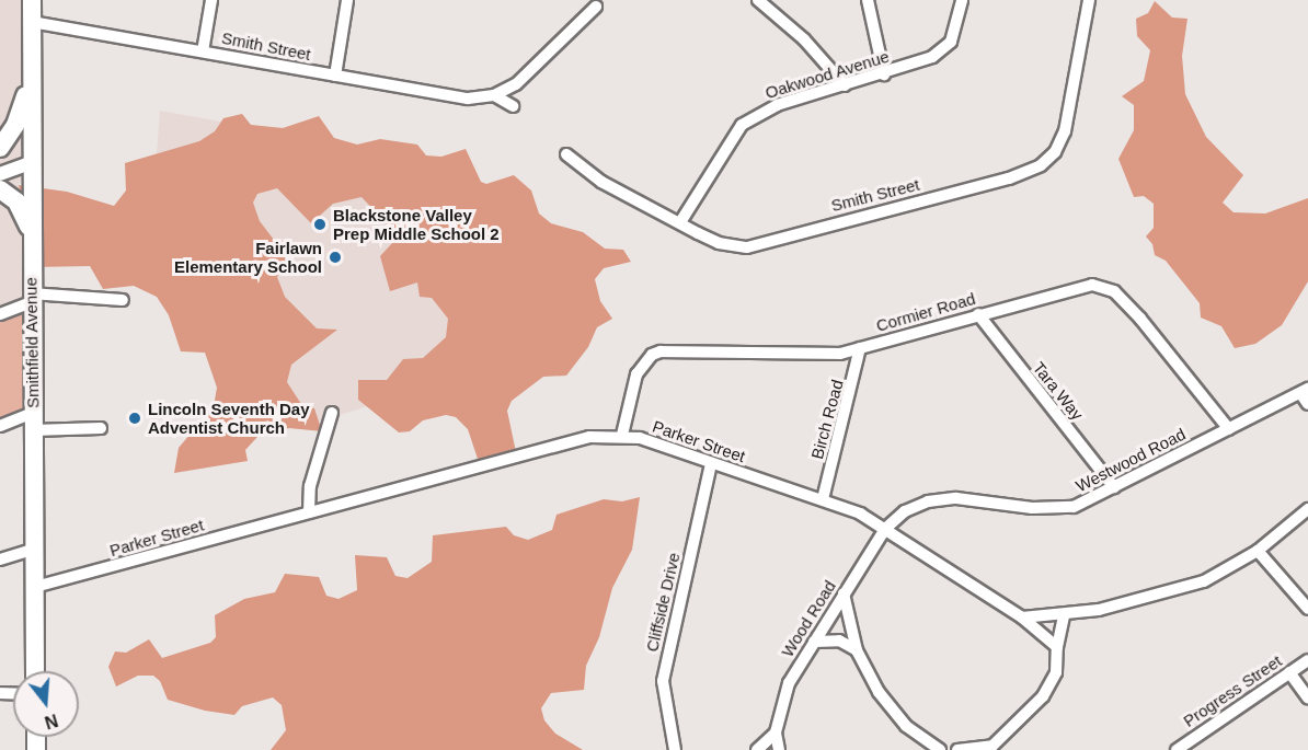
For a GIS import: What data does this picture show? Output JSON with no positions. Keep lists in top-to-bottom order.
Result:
{
  "streets": {
    "main road": ["Smithfield Avenue"],
    "street": [
      "Smith Street",
      "Oakwood Avenue",
      "Cormier Road",
      "Tara Way",
      "Birch Road",
      "Parker Street",
      "Westwood Road",
      "Cliffside Drive",
      "Wood Road",
      "Progress Street"
    ]
  },
  "crossings": [
    ["Smith Street", "Oakwood Avenue"],
    ["Smith Street", "Smithfield Avenue"],
    ["Cormier Road", "Tara Way"],
    ["Cormier Road", "Birch Road"],
    ["Cormier Road", "Parker Street"],
    ["Cormier Road", "Westwood Road"],
    ["Smithfield Avenue", "Parker Street"],
    ["Tara Way", "Westwood Road"],
    ["Birch Road", "Parker Street"],
    ["Parker Street", "Westwood Road"],
    ["Parker Street", "Cliffside Drive"],
    ["Parker Street", "Wood Road"],
    ["Westwood Road", "Wood Road"]
  ],
  "places": ["Blackstone Valley Prep Middle School 2", "Fairlawn Elementary School", "Lincoln Seventh Day Adventist Church"],
  "north": "bottom"
}
